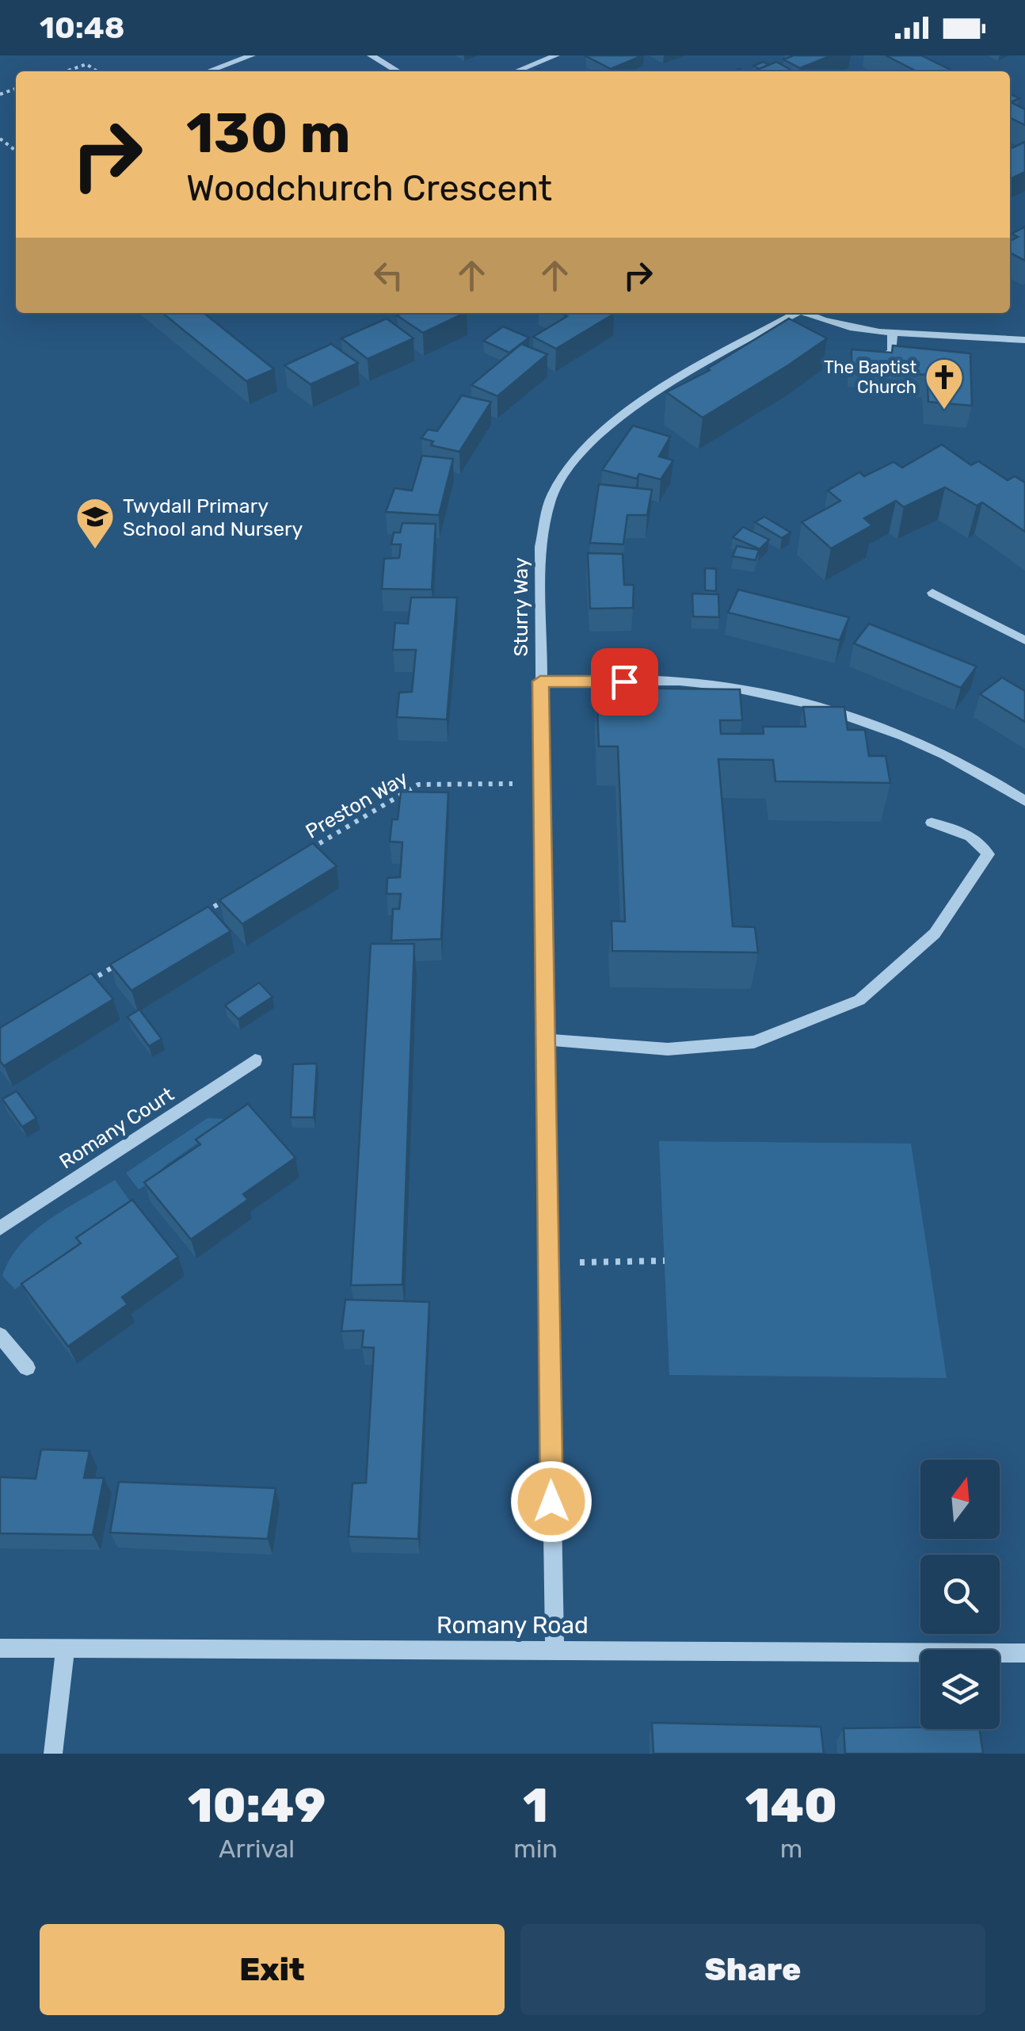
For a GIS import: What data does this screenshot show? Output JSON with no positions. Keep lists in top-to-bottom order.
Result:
{
  "streets": {
    "street": ["Sturry Way", "Romany Court", "Romany Road"],
    "path": ["Preston Way"]
  },
  "crossings": [
    ["Sturry Way", "Preston Way"],
    ["Sturry Way", "Romany Road"]
  ],
  "places": {
    "church": ["The Baptist Church"],
    "school or university": ["Twydall Primary School and Nursery"]
  },
  "north": "top",
  "page": {
    "status": "10:48",
    "turn": ["130 m", "Woodchurch Crescent"],
    "eta": [
      "10:49",
      "Arrival",
      "1",
      "min",
      "140",
      "m"
    ],
    "buttons": ["Exit", "Share"]
  }
}
